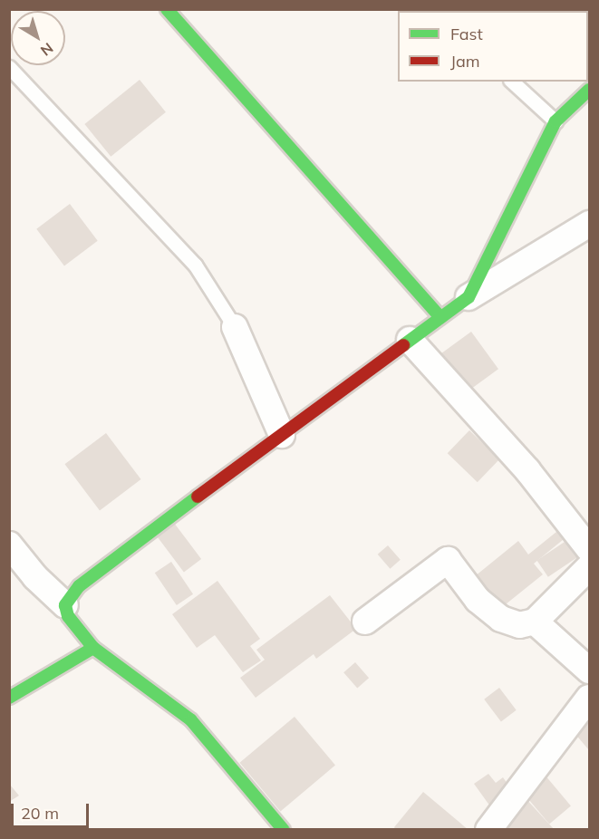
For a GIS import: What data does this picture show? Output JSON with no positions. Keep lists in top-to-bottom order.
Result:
{
  "legend": ["Fast", "Jam"],
  "scale_bar": "20 m",
  "north": "bottom right"
}
